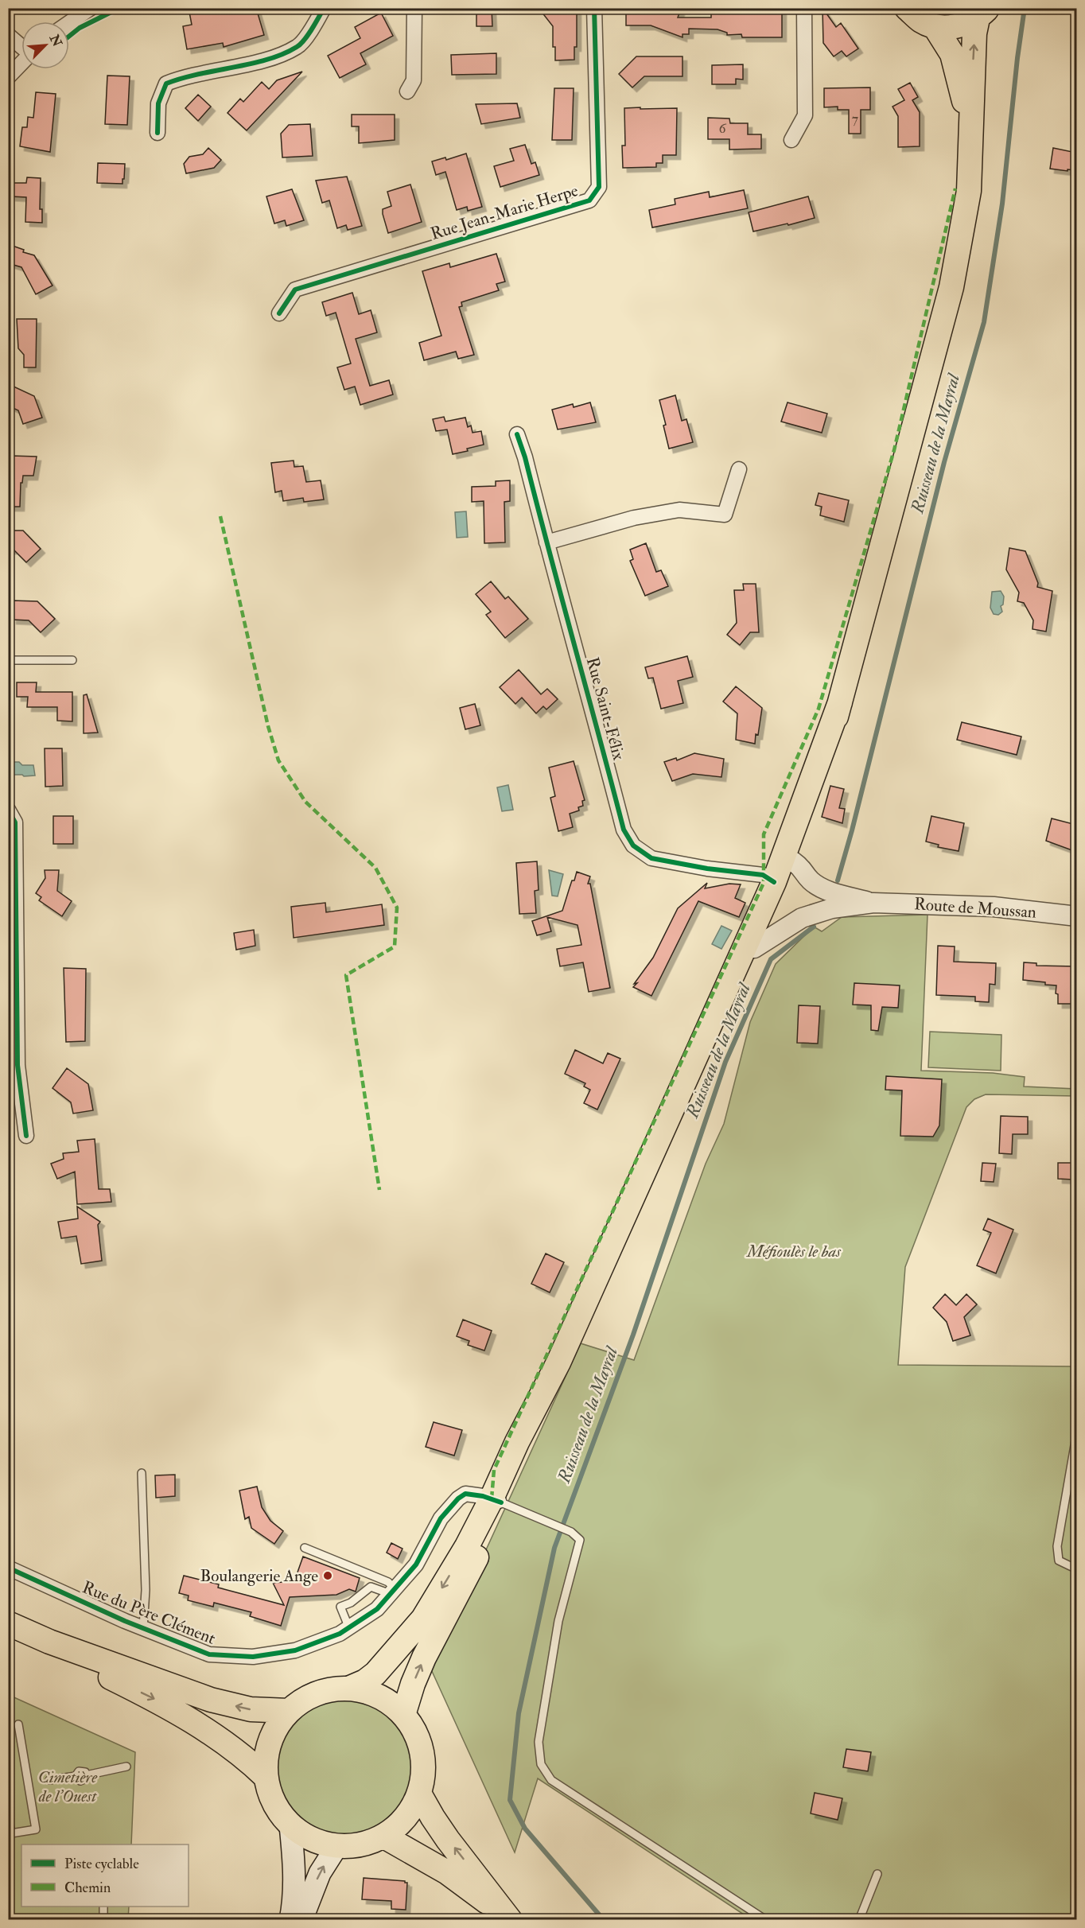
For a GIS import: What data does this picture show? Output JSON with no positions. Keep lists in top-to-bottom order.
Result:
{
  "streets": {
    "street": [
      "Rue Jean-Marie Herpe",
      "Rue Saint-Félix",
      "Route de Moussan",
      "Rue du Père Clément"
    ]
  },
  "water": ["Ruisseau de la Mayral"],
  "parks": ["Méfioulès le bas", "Cimetière de l'Ouest"],
  "places": ["Boulangerie Ange"],
  "house_numbers": ["7", "6"],
  "legend": ["Piste cyclable", "Chemin"],
  "north": "top right"
}
